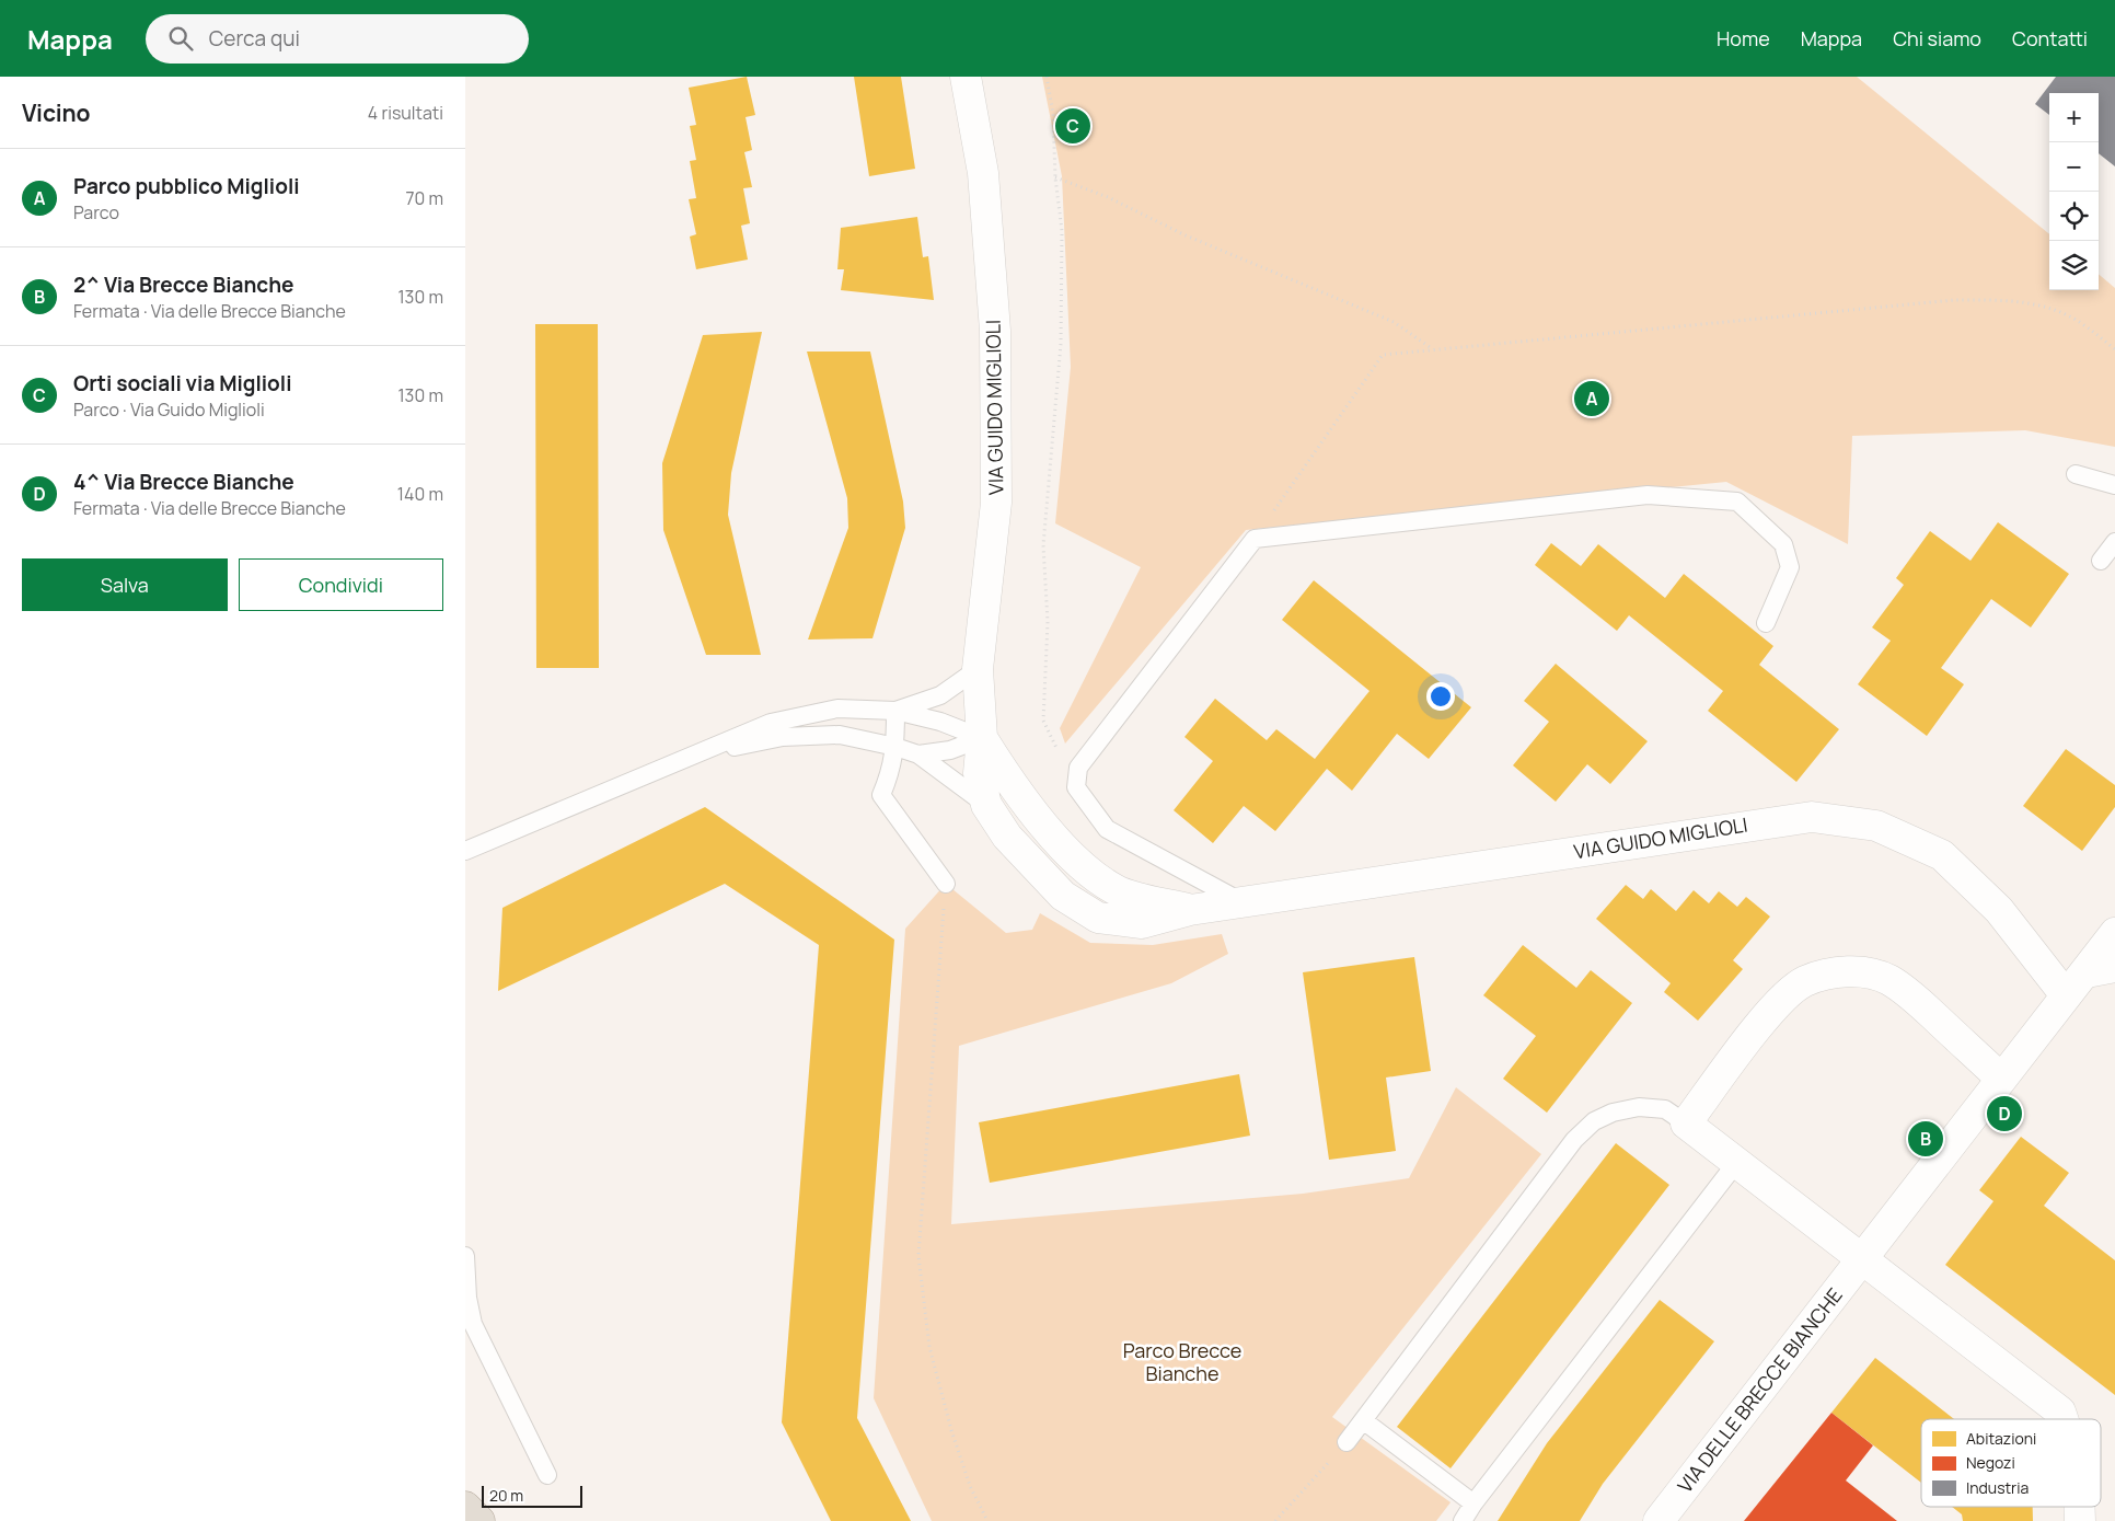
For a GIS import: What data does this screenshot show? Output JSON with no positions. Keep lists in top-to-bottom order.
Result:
{
  "streets": {
    "street": ["VIA GUIDO MIGLIOLI", "VIA DELLE BRECCE BIANCHE"]
  },
  "crossings": [
    ["VIA GUIDO MIGLIOLI", "VIA DELLE BRECCE BIANCHE"]
  ],
  "parks": ["Parco Brecce Bianche"],
  "legend": ["Abitazioni", "Negozi", "Industria"],
  "scale_bar": "20 m",
  "page": {
    "header": "Mappa",
    "search": "Cerca qui",
    "nav": [
      "Home",
      "Mappa",
      "Chi siamo",
      "Contatti"
    ],
    "heading": ["Vicino", "4 risultati"],
    "map_buttons": ["+", "−"],
    "pins": [
      "C",
      "A",
      "D",
      "B"
    ],
    "list": [
      {
        "mark": "A",
        "name": "Parco pubblico Miglioli",
        "note": "Parco",
        "value": "70 m"
      },
      {
        "mark": "B",
        "name": "2^ Via Brecce Bianche",
        "note": "Fermata · Via delle Brecce Bianche",
        "value": "130 m"
      },
      {
        "mark": "C",
        "name": "Orti sociali via Miglioli",
        "note": "Parco · Via Guido Miglioli",
        "value": "130 m"
      },
      {
        "mark": "D",
        "name": "4^ Via Brecce Bianche",
        "note": "Fermata · Via delle Brecce Bianche",
        "value": "140 m"
      }
    ],
    "buttons": ["Salva", "Condividi"],
    "scale": "20 m"
  }
}
